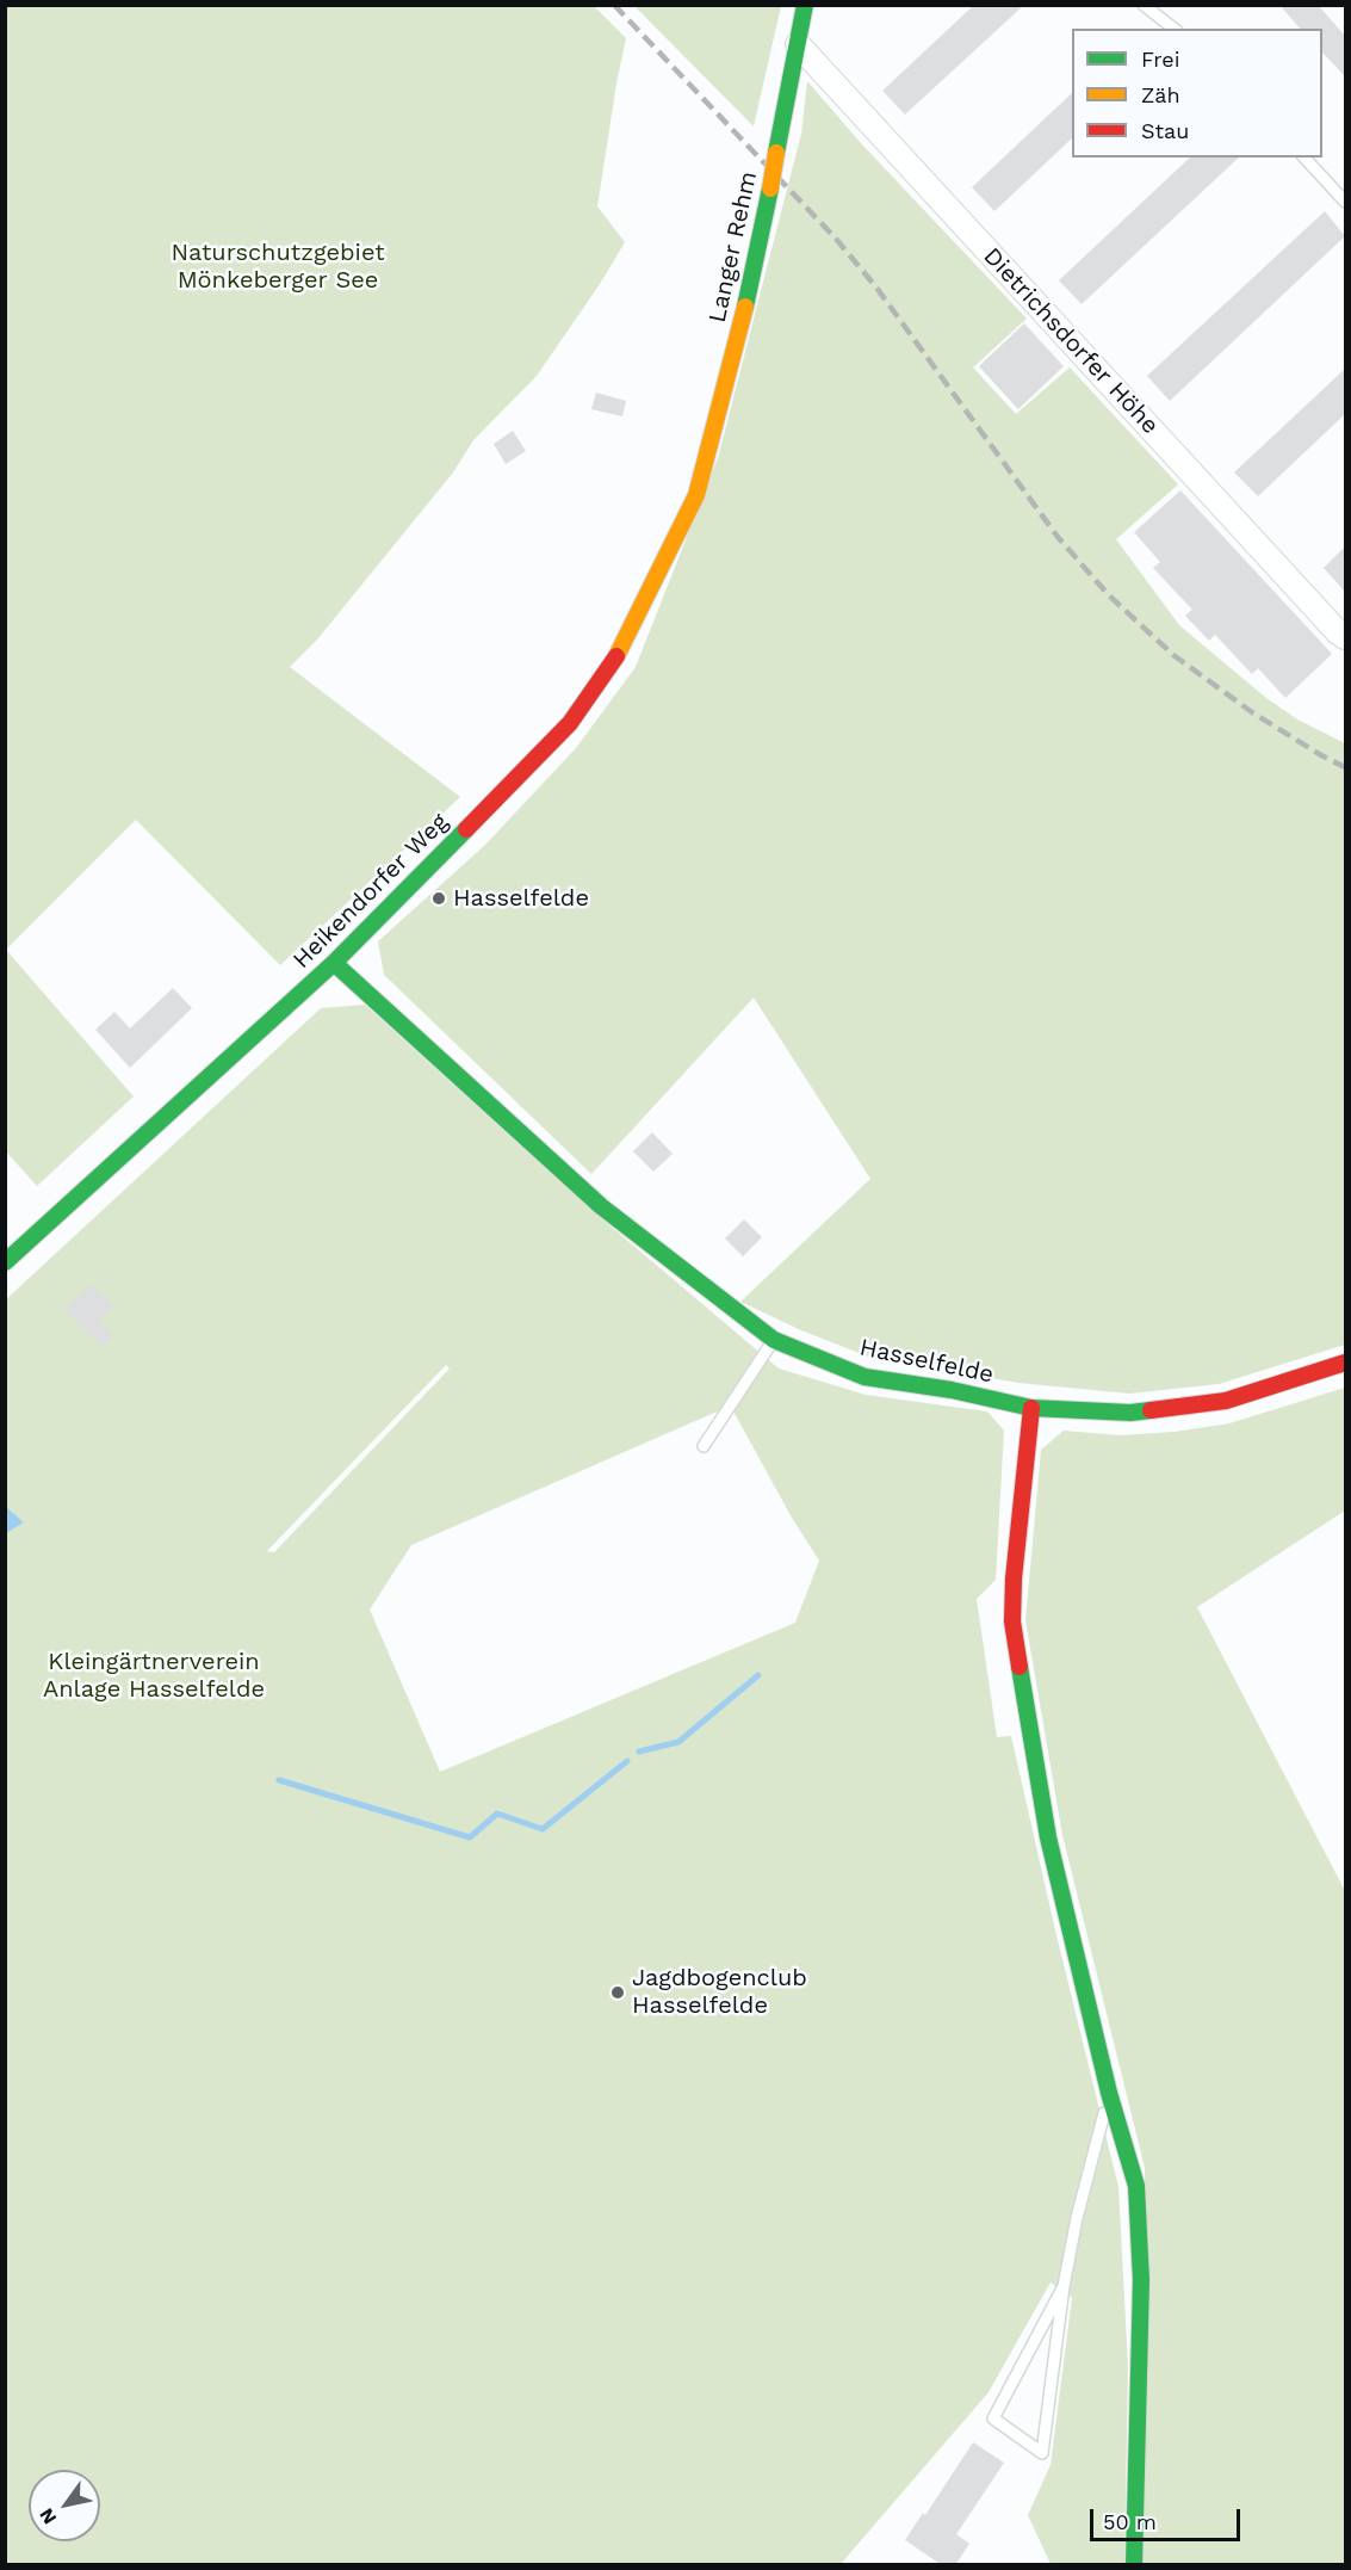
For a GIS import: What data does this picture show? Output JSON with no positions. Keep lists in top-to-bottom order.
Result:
{
  "streets": {
    "street": [
      "Langer Rehm",
      "Dietrichsdorfer Höhe",
      "Heikendorfer Weg",
      "Hasselfelde"
    ]
  },
  "crossings": [
    ["Langer Rehm", "Dietrichsdorfer Höhe"],
    ["Langer Rehm", "Heikendorfer Weg"],
    ["Heikendorfer Weg", "Hasselfelde"]
  ],
  "parks": ["Naturschutzgebiet Mönkeberger See", "Kleingärtnerverein Anlage Hasselfelde"],
  "places": ["Hasselfelde", "Jagdbogenclub Hasselfelde"],
  "legend": ["Frei", "Zäh", "Stau"],
  "scale_bar": "50 m",
  "north": "bottom left"
}
